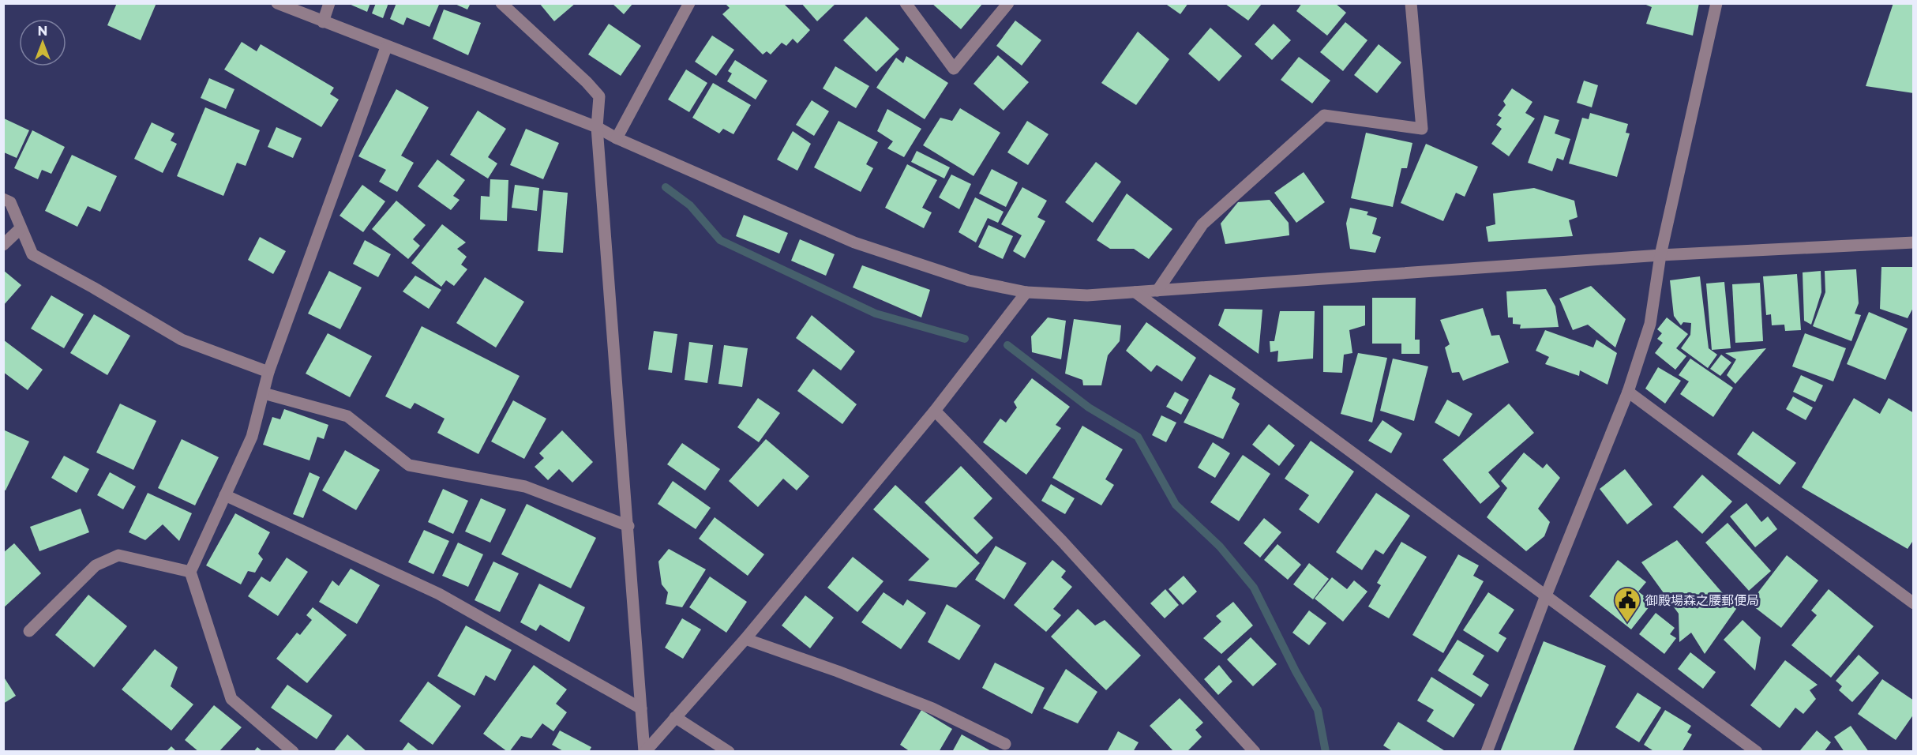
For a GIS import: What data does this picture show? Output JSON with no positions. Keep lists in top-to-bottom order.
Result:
{
  "places": {
    "public building": ["御殿場森之腰郵便局"]
  },
  "north": "top"
}
